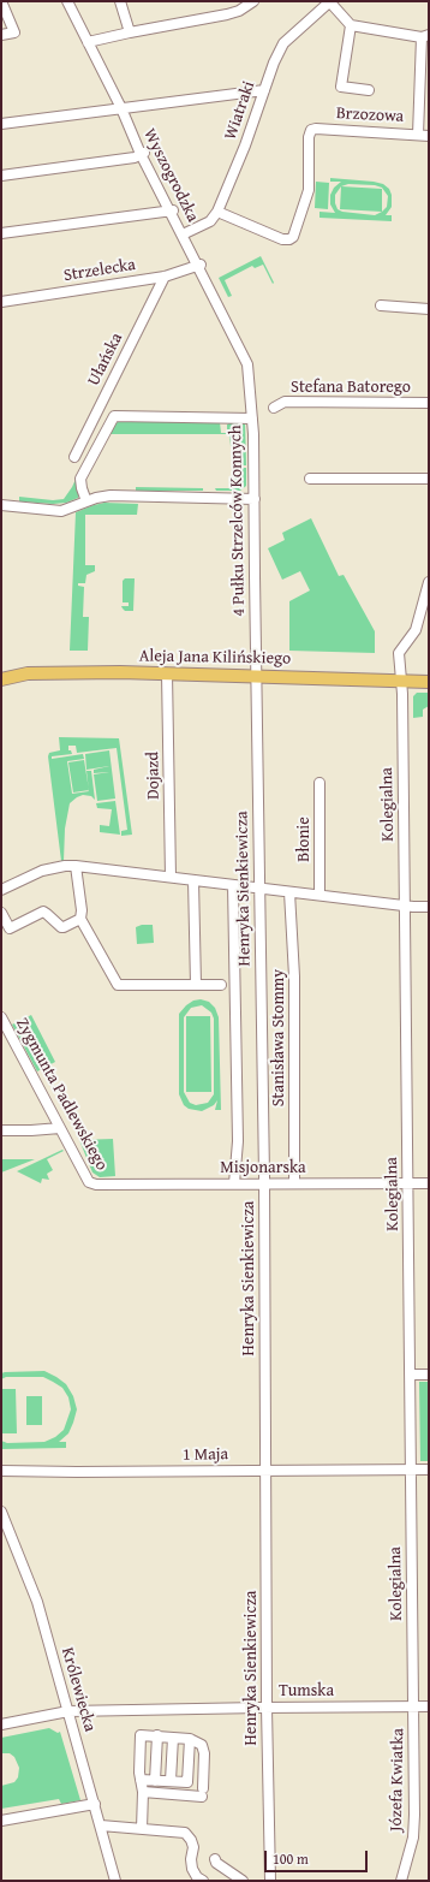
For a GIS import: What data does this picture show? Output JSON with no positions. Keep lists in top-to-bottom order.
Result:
{
  "streets": {
    "main road": ["Aleja Jana Kilińskiego"],
    "street": [
      "Wiatraki",
      "Brzozowa",
      "Wyszogrodzka",
      "Strzelecka",
      "Ułańska",
      "Stefana Batorego",
      "4 Pułku Strzelców Konnych",
      "Dojazd",
      "Kolegialna",
      "Błonie",
      "Henryka Sienkiewicza",
      "Stanisława Stommy",
      "Zygmunta Padlewskiego",
      "Misjonarska",
      "1 Maja",
      "Królewiecka",
      "Tumska",
      "Józefa Kwiatka"
    ]
  },
  "crossings": [
    ["Wiatraki", "Brzozowa"],
    ["Wyszogrodzka", "Strzelecka"],
    ["Wyszogrodzka", "4 Pułku Strzelców Konnych"],
    ["Strzelecka", "Ułańska"],
    ["4 Pułku Strzelców Konnych", "Aleja Jana Kilińskiego"],
    ["4 Pułku Strzelców Konnych", "Henryka Sienkiewicza"],
    ["Aleja Jana Kilińskiego", "Dojazd"],
    ["Aleja Jana Kilińskiego", "Kolegialna"],
    ["Aleja Jana Kilińskiego", "Henryka Sienkiewicza"],
    ["Kolegialna", "Misjonarska"],
    ["Kolegialna", "1 Maja"],
    ["Kolegialna", "Tumska"],
    ["Kolegialna", "Józefa Kwiatka"],
    ["Henryka Sienkiewicza", "Misjonarska"],
    ["Henryka Sienkiewicza", "1 Maja"],
    ["Henryka Sienkiewicza", "Tumska"],
    ["Stanisława Stommy", "Misjonarska"],
    ["Zygmunta Padlewskiego", "Misjonarska"],
    ["Królewiecka", "Tumska"],
    ["Tumska", "Józefa Kwiatka"]
  ],
  "scale_bar": "100 m"
}
